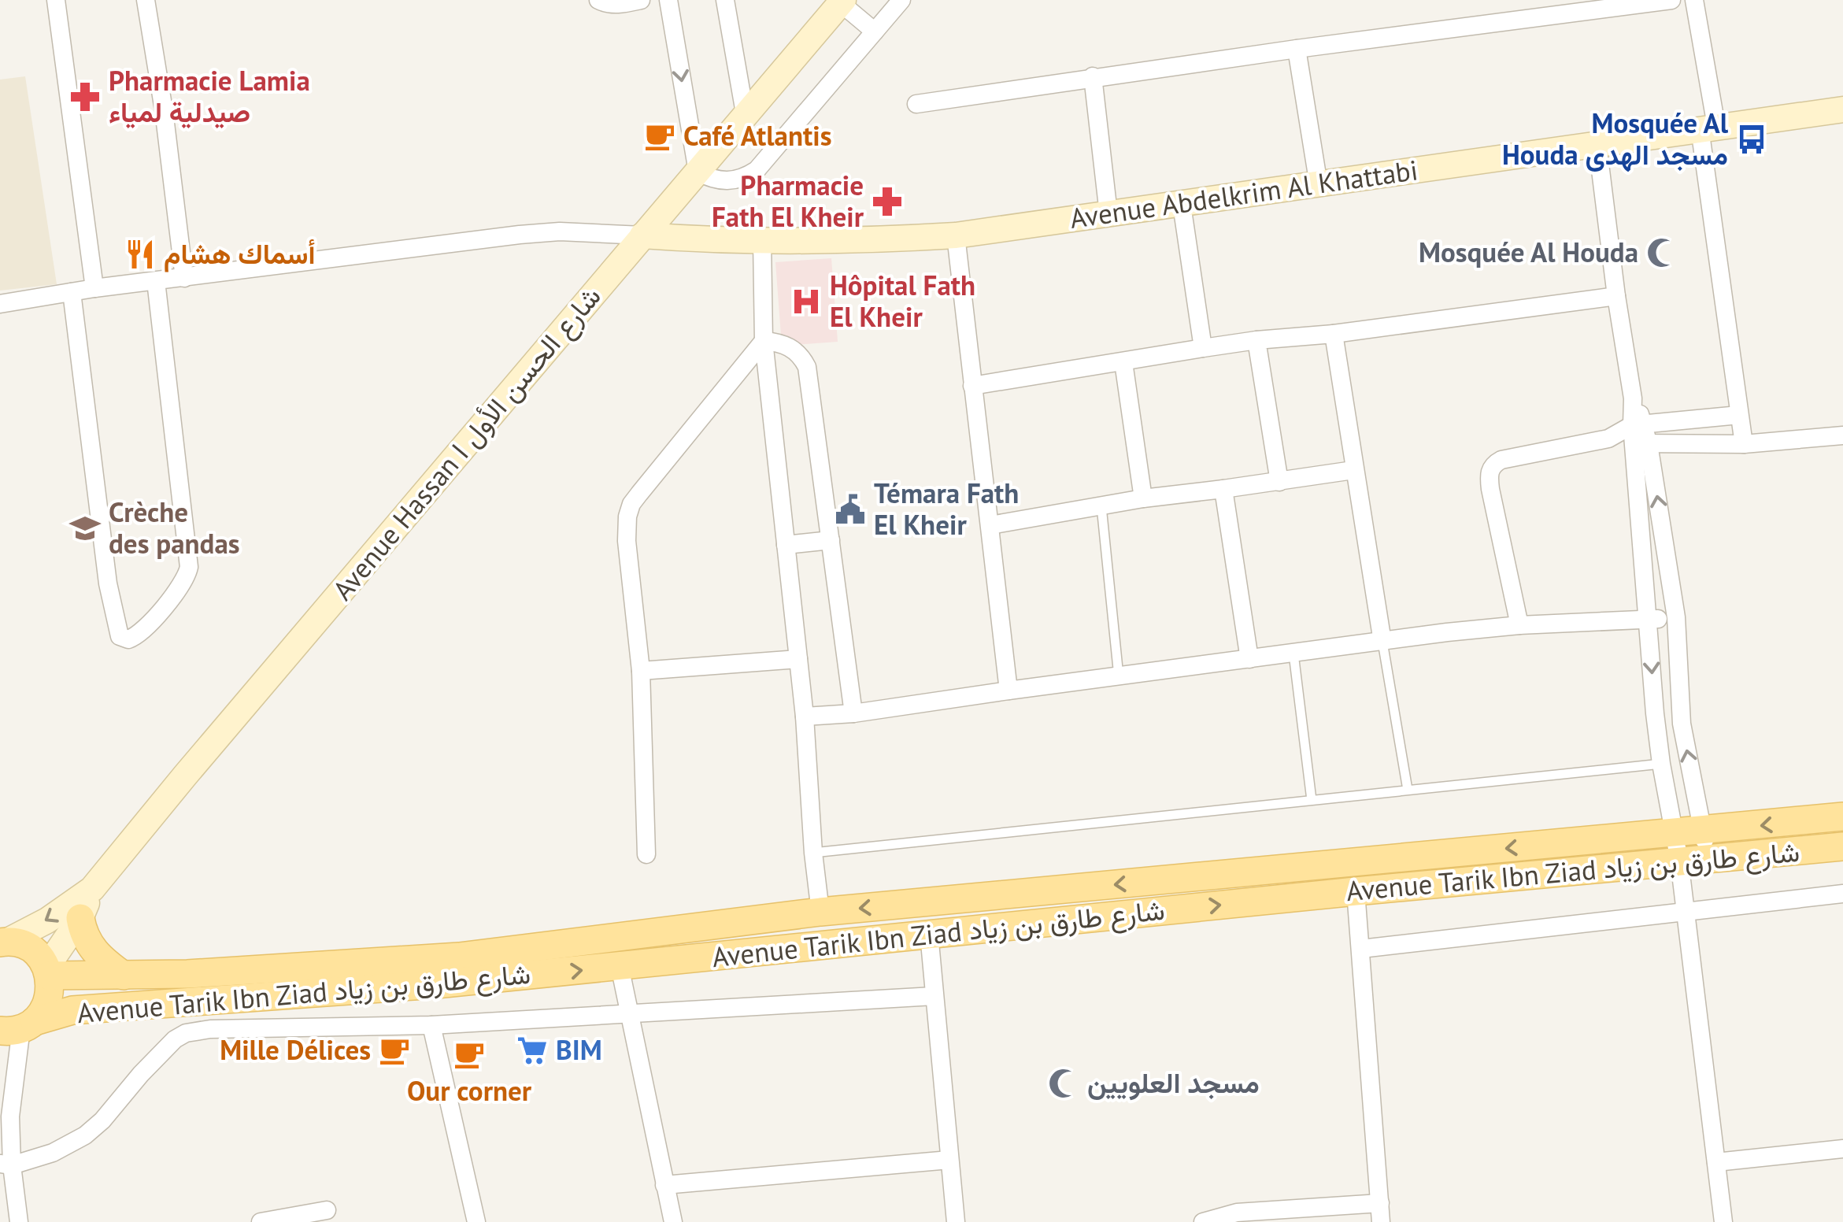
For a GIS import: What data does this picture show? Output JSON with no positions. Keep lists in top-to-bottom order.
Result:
{
  "streets": {
    "main road": ["Avenue Abdelkrim Al Khattabi", "Avenue Hassan I شارع الحسن الأول", "Avenue Tarik Ibn Ziad شارع طارق بن زياد"]
  },
  "crossings": [
    ["Avenue Abdelkrim Al Khattabi", "Avenue Hassan I شارع الحسن الأول"],
    ["Avenue Hassan I شارع الحسن الأول", "Avenue Tarik Ibn Ziad شارع طارق بن زياد"]
  ],
  "places": {
    "pharmacy": ["Pharmacie Lamia صيدلية لمياء", "Pharmacie Fath El Kheir"],
    "cafe": ["Café Atlantis", "Mille Délices", "Our corner"],
    "bus stop": ["Mosquée Al Houda مسجد الهدى"],
    "mosque": ["Mosquée Al Houda", "مسجد العلويين"],
    "restaurant": ["أسماك هشام"],
    "hospital": ["Hôpital Fath El Kheir"],
    "public building": ["Témara Fath El Kheir"],
    "school or university": ["Crèche des pandas"],
    "supermarket": ["BIM"]
  }
}
